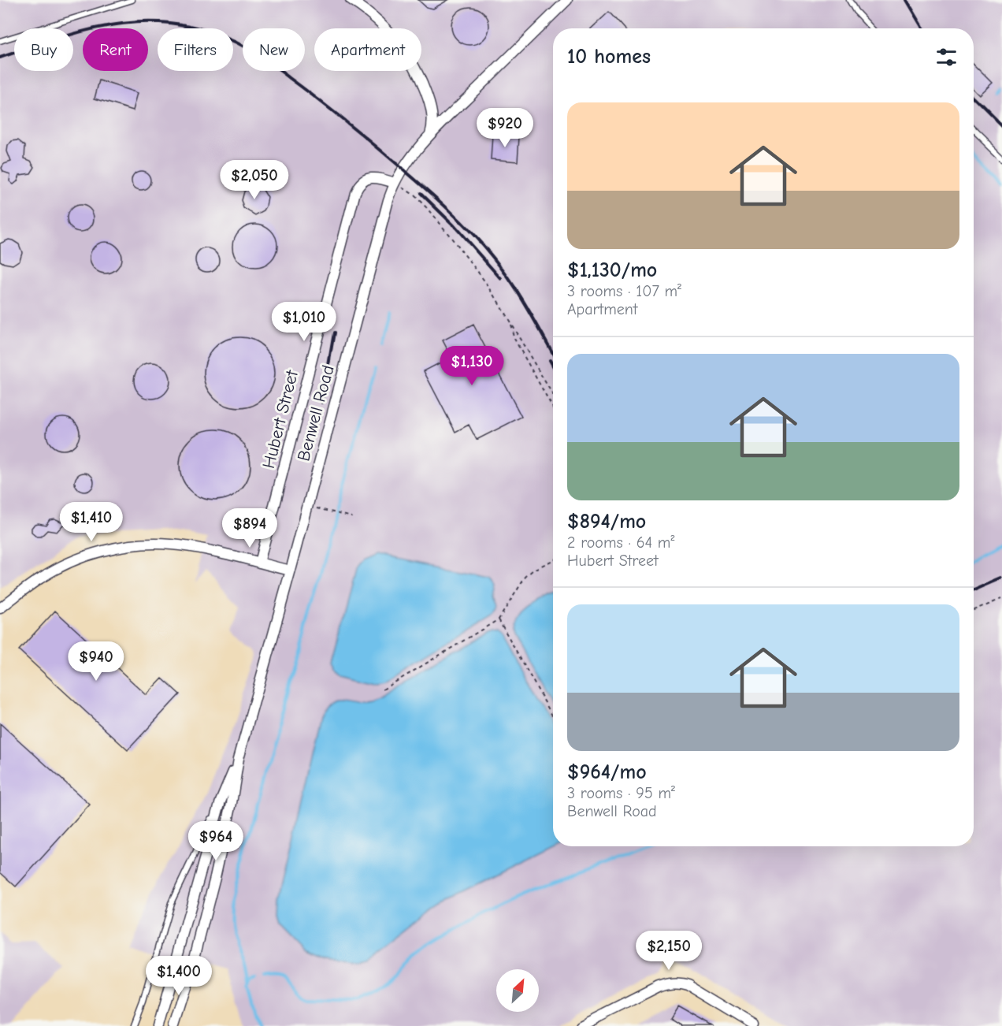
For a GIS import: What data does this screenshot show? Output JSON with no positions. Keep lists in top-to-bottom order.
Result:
{
  "streets": {
    "street": ["Benwell Road", "Hubert Street"]
  },
  "crossings": [
    ["Benwell Road", "Hubert Street"]
  ],
  "north": "top right",
  "page": {
    "chip": [
      "Buy",
      "Rent",
      "Filters",
      "New",
      "Apartment"
    ],
    "heading": "10 homes",
    "list": [
      {
        "name": "$1,130/mo",
        "note": "3 rooms · 107 m² · Apartment"
      },
      {
        "name": "$894/mo",
        "note": "2 rooms · 64 m² · Hubert Street"
      },
      {
        "name": "$964/mo",
        "note": "3 rooms · 95 m² · Benwell Road"
      }
    ],
    "price": [
      "$920",
      "$2,050",
      "$1,010",
      "$1,130",
      "$1,410",
      "$894",
      "$940",
      "$964",
      "$2,150",
      "$1,400"
    ]
  }
}
